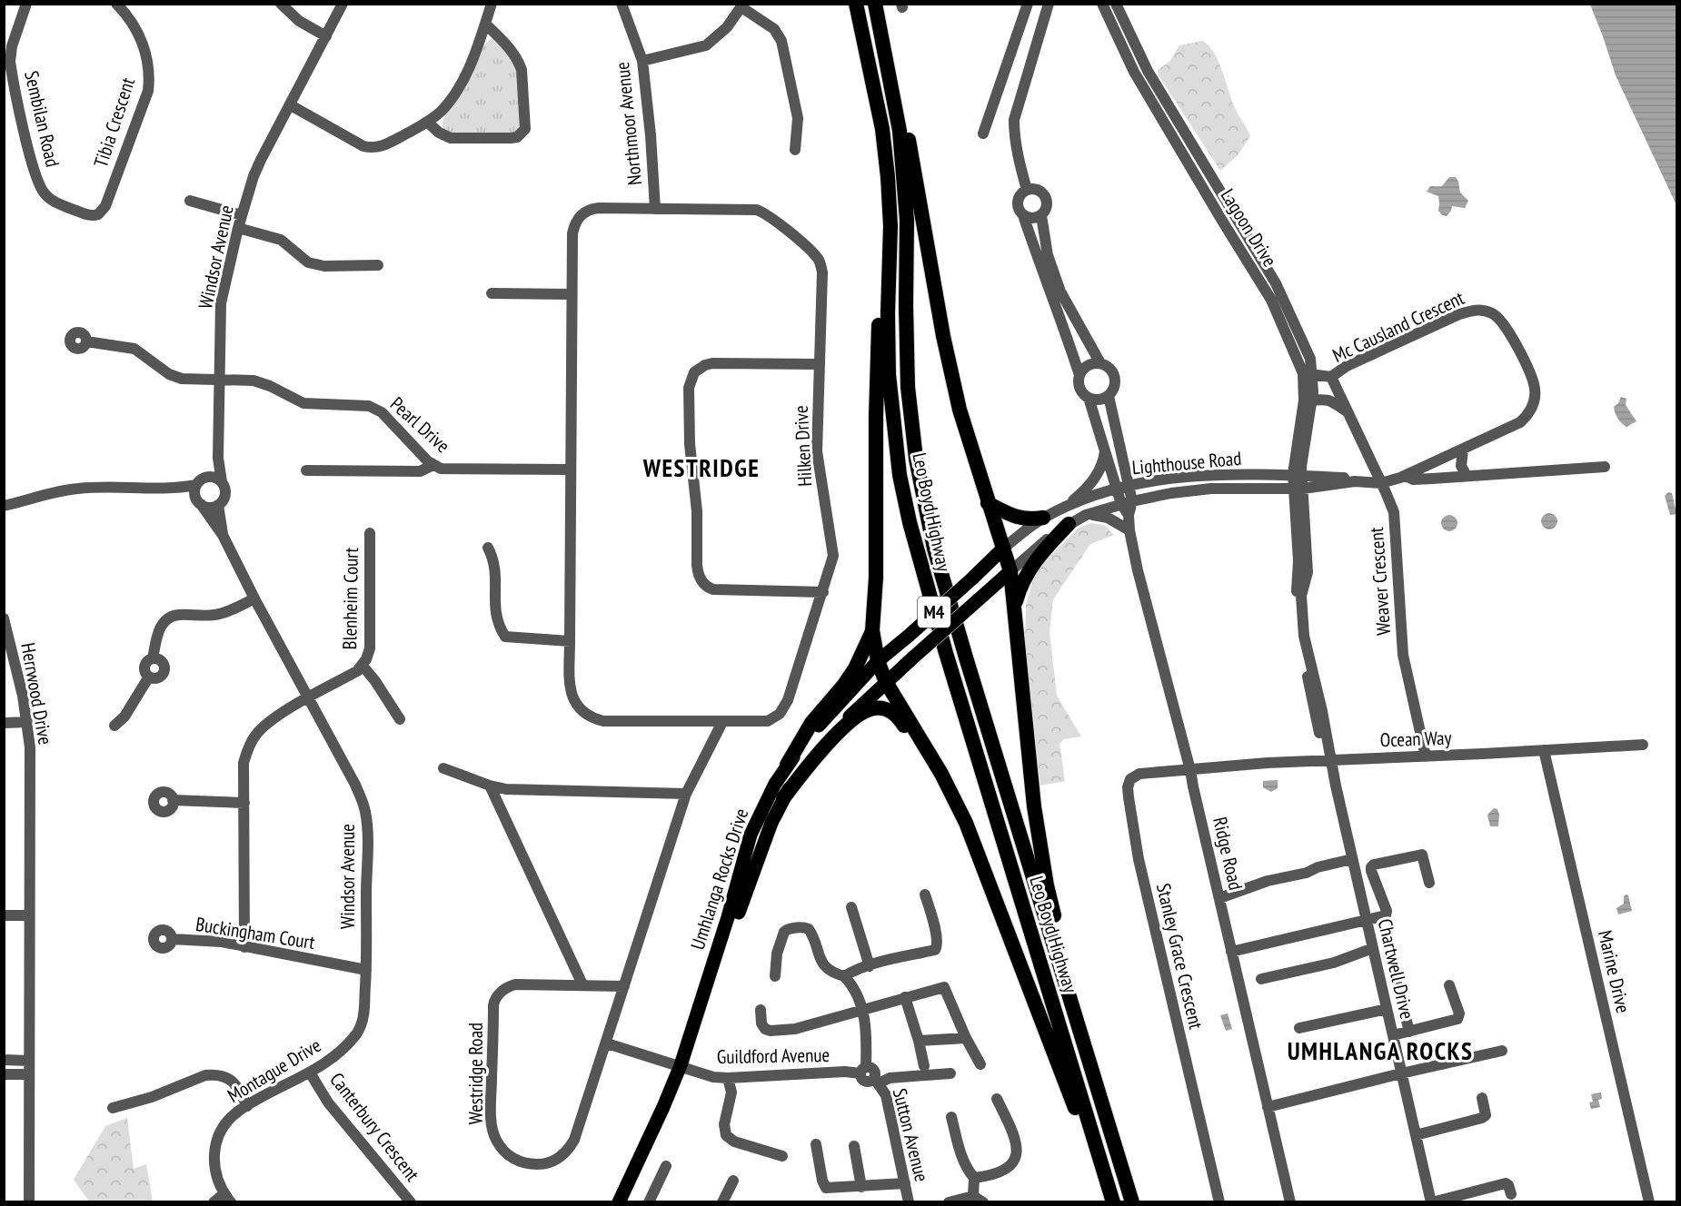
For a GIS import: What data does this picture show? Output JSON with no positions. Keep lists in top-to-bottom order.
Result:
{
  "streets": {
    "highway": ["Leo Boyd Highway", "M4"],
    "main road": ["Umhlanga Rocks Drive"],
    "street": [
      "Sembilan Road",
      "Tibia Crescent",
      "Northmoor Avenue",
      "Lagoon Drive",
      "Windsor Avenue",
      "Mc Causland Crescent",
      "Pearl Drive",
      "Hilken Drive",
      "Lighthouse Road",
      "Weaver Crescent",
      "Blenheim Court",
      "Herrwood Drive",
      "Ocean Way",
      "Ridge Road",
      "Buckingham Court",
      "Stanley Grace Crescent",
      "Chartwell Drive",
      "Marine Drive",
      "Guildford Avenue",
      "Montague Drive",
      "Westridge Road",
      "Canterbury Crescent",
      "Sutton Avenue"
    ]
  },
  "crossings": [
    ["Sembilan Road", "Tibia Crescent"],
    ["Northmoor Avenue", "Hilken Drive"],
    ["Lagoon Drive", "Mc Causland Crescent"],
    ["Lagoon Drive", "Lighthouse Road"],
    ["Lagoon Drive", "Chartwell Drive"],
    ["Windsor Avenue", "Pearl Drive"],
    ["Windsor Avenue", "Blenheim Court"],
    ["Windsor Avenue", "Buckingham Court"],
    ["Windsor Avenue", "Montague Drive"],
    ["Mc Causland Crescent", "Lighthouse Road"],
    ["Mc Causland Crescent", "Weaver Crescent"],
    ["Pearl Drive", "Hilken Drive"],
    ["Hilken Drive", "Westridge Road"],
    ["Lighthouse Road", "Weaver Crescent"],
    ["Lighthouse Road", "Ridge Road"],
    ["Lighthouse Road", "Umhlanga Rocks Drive"],
    ["Lighthouse Road", "Chartwell Drive"],
    ["Weaver Crescent", "Ocean Way"],
    ["Ocean Way", "Ridge Road"],
    ["Ocean Way", "Stanley Grace Crescent"],
    ["Ocean Way", "Chartwell Drive"],
    ["Ocean Way", "Marine Drive"],
    ["Ridge Road", "Stanley Grace Crescent"],
    ["Umhlanga Rocks Drive", "Guildford Avenue"],
    ["Buckingham Court", "Montague Drive"],
    ["Guildford Avenue", "Sutton Avenue"],
    ["Montague Drive", "Canterbury Crescent"]
  ],
  "districts": ["WESTRIDGE", "UMHLANGA ROCKS"]
}
